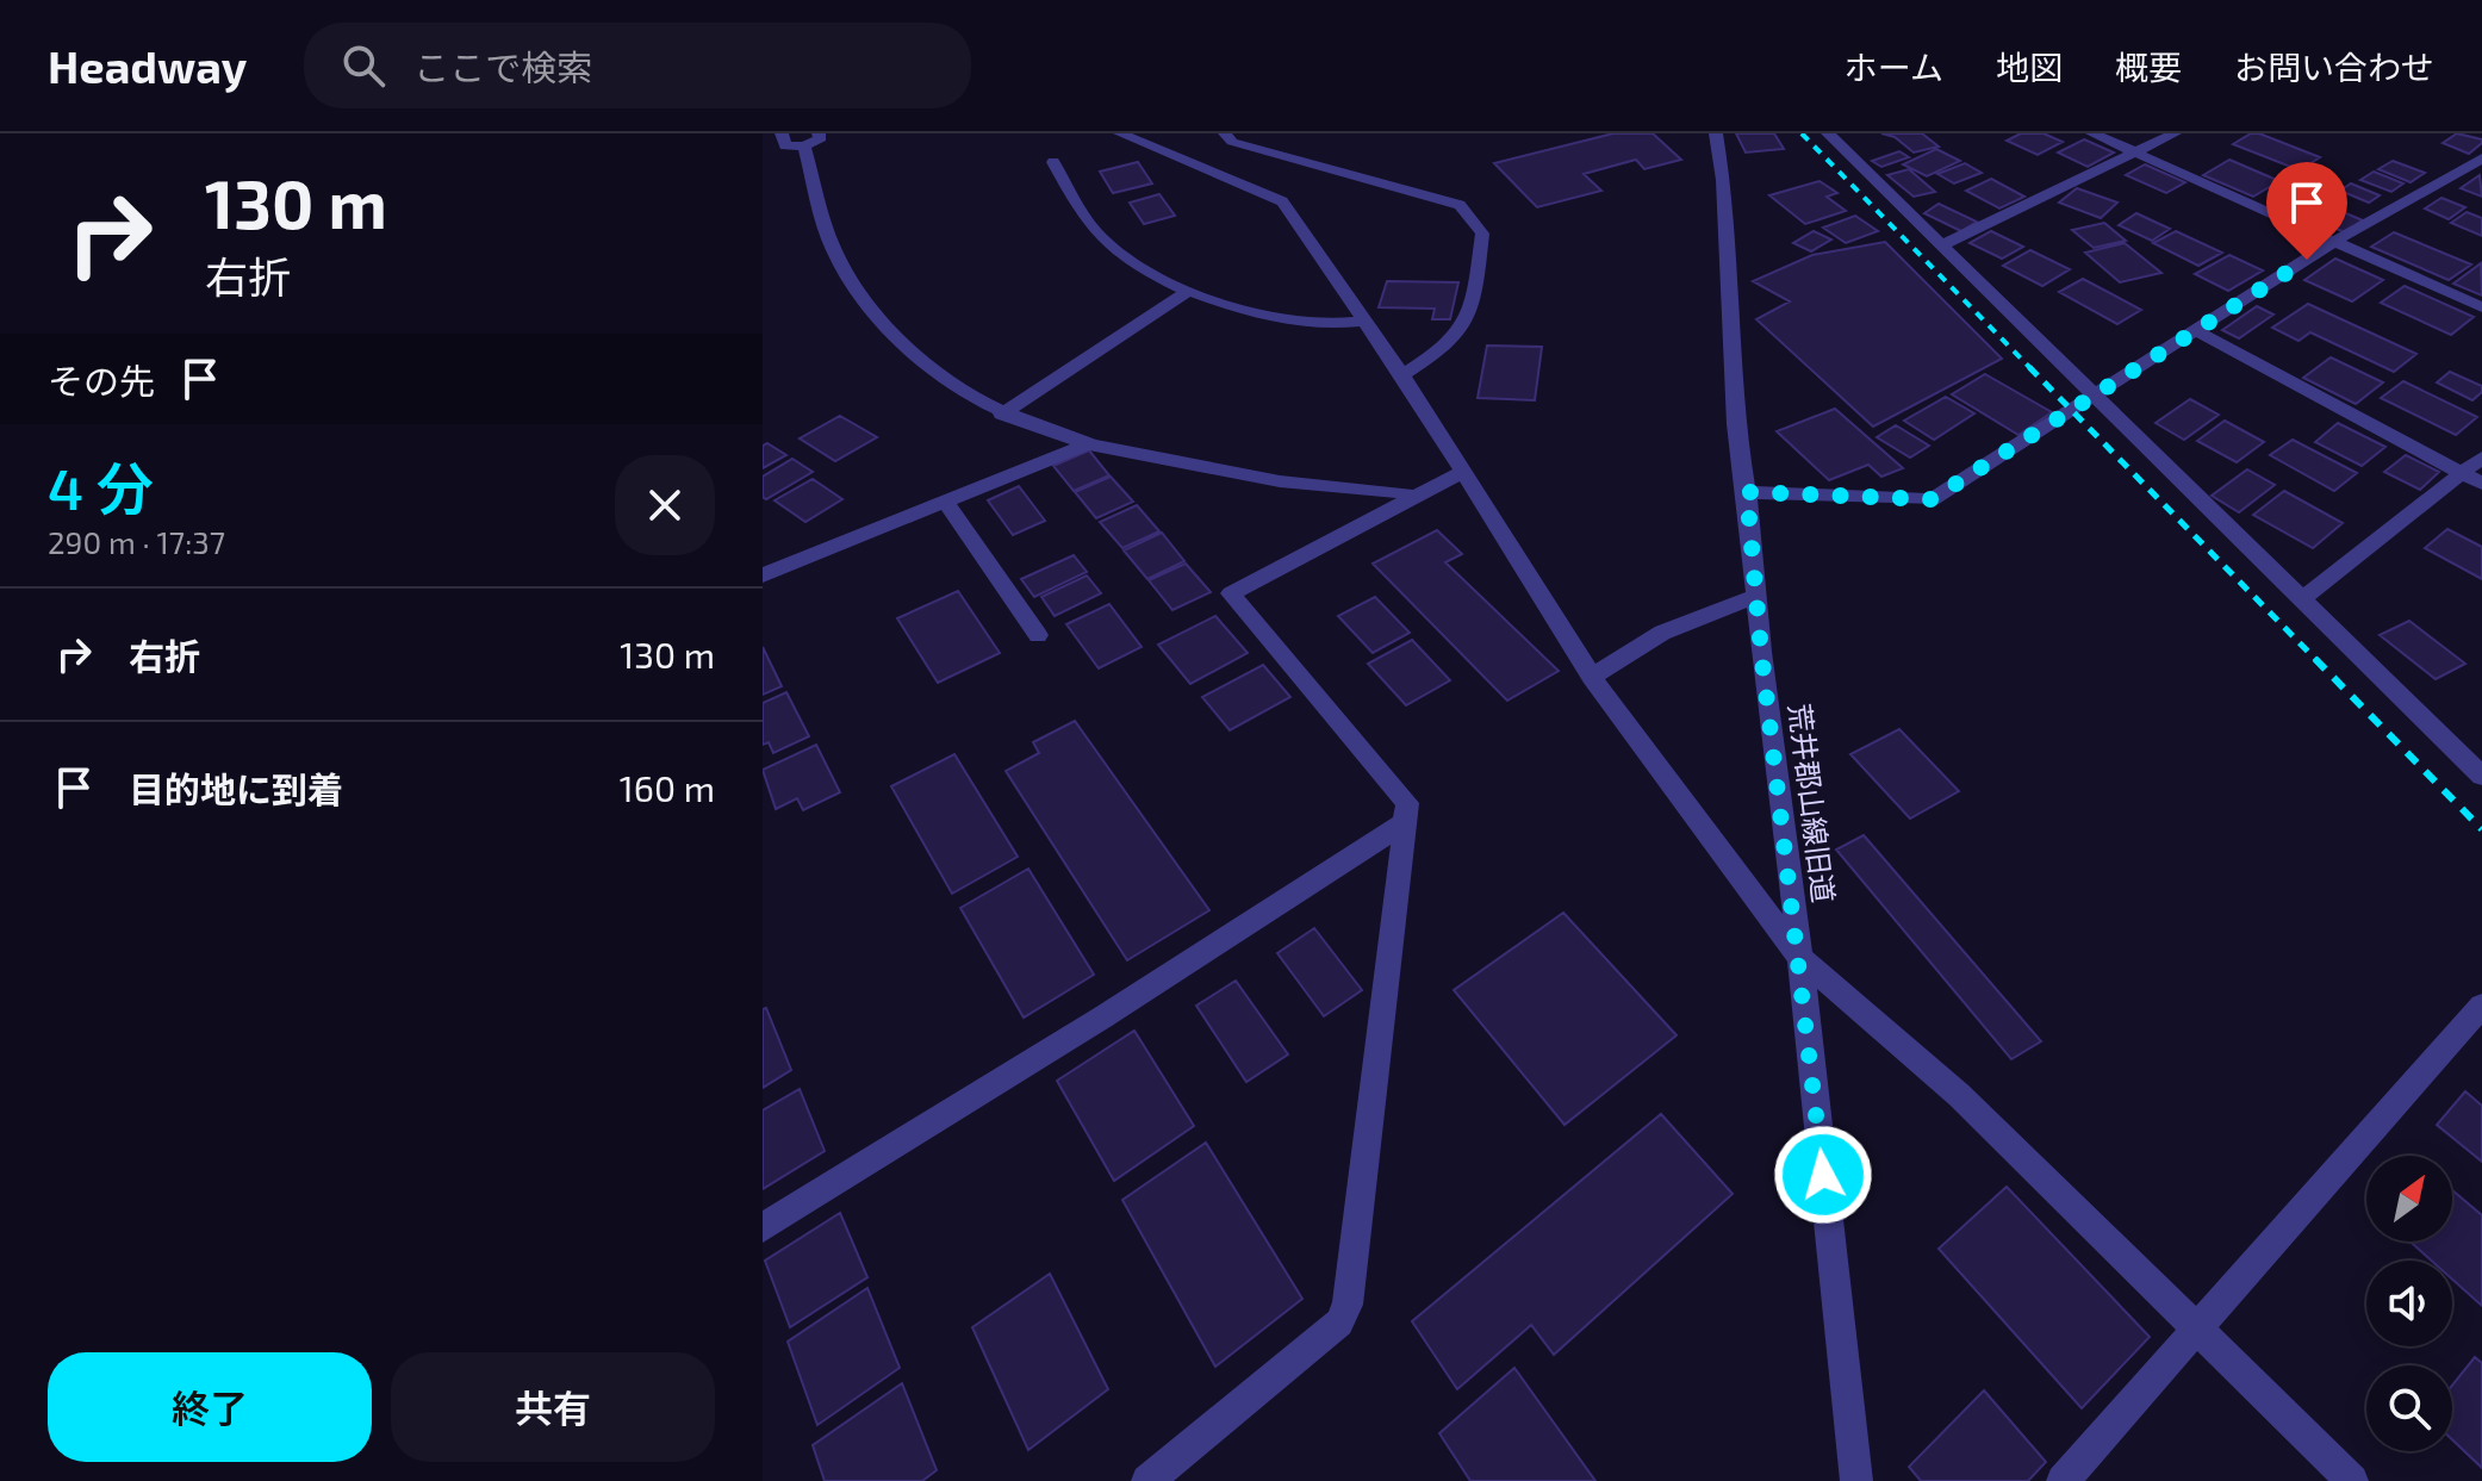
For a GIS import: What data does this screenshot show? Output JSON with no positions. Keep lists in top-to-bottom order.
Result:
{
  "streets": {
    "street": ["荒井郡山線旧道"]
  },
  "north": "top right",
  "page": {
    "header": "Headway",
    "search": "ここで検索",
    "nav": [
      "ホーム",
      "地図",
      "概要",
      "お問い合わせ"
    ],
    "turn": ["130 m", "右折"],
    "then": "その先",
    "heading": ["4 分", "290 m · 17:37"],
    "list": [
      {
        "name": "右折",
        "value": "130 m"
      },
      {
        "name": "目的地に到着",
        "value": "160 m"
      }
    ],
    "buttons": ["終了", "共有"]
  }
}
